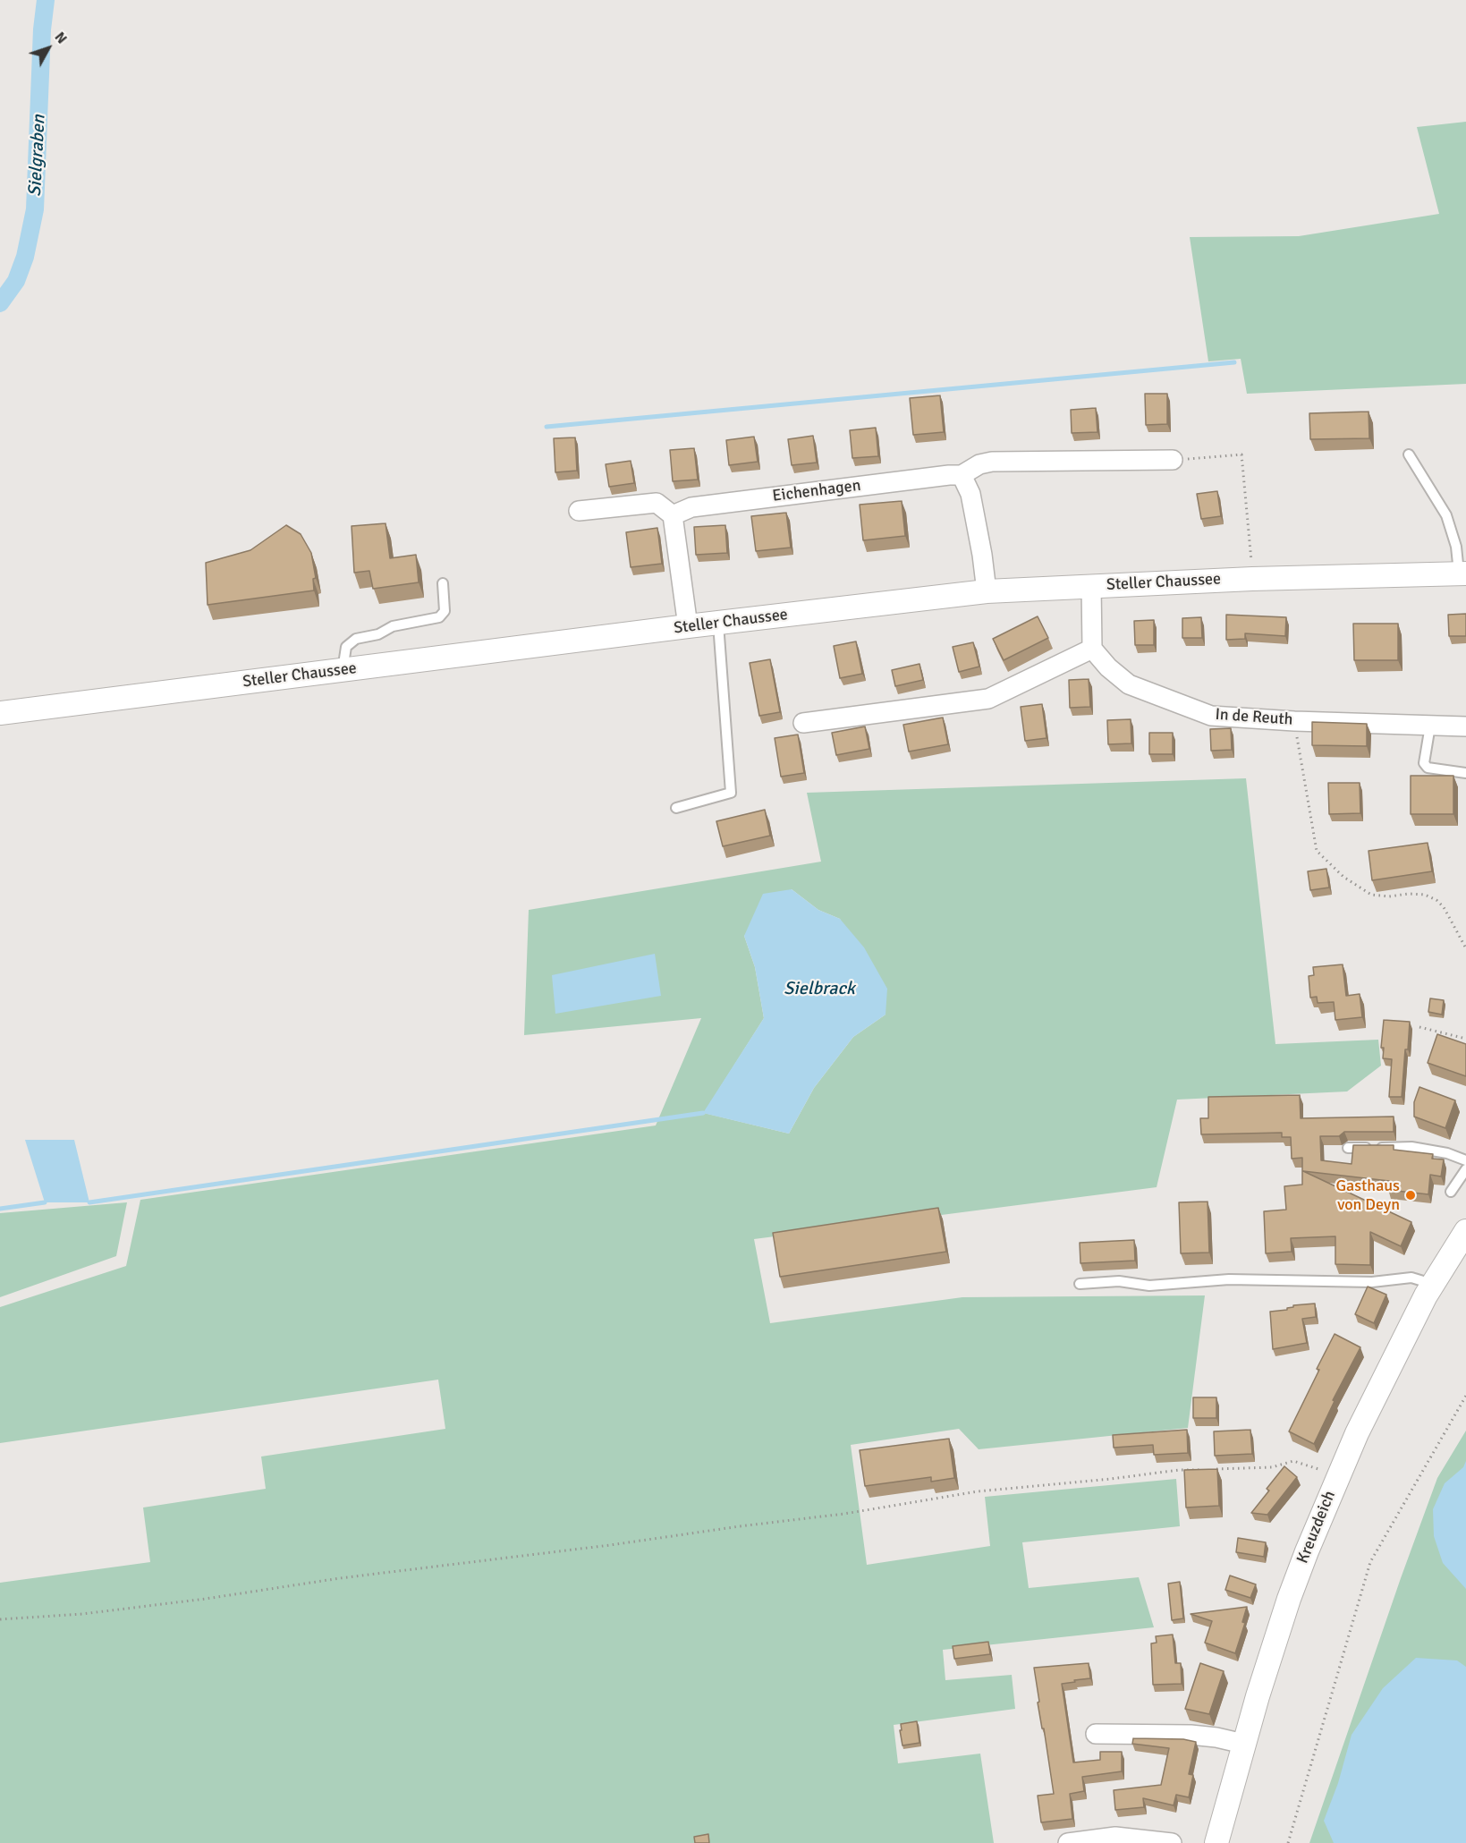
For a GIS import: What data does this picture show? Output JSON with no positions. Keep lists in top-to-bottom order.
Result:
{
  "streets": {
    "street": [
      "Eichenhagen",
      "Steller Chaussee",
      "In de Reuth",
      "Kreuzdeich"
    ]
  },
  "water": ["Sielgraben", "Sielbrack"],
  "places": ["Gasthaus von Deyn"],
  "north": "top right"
}
